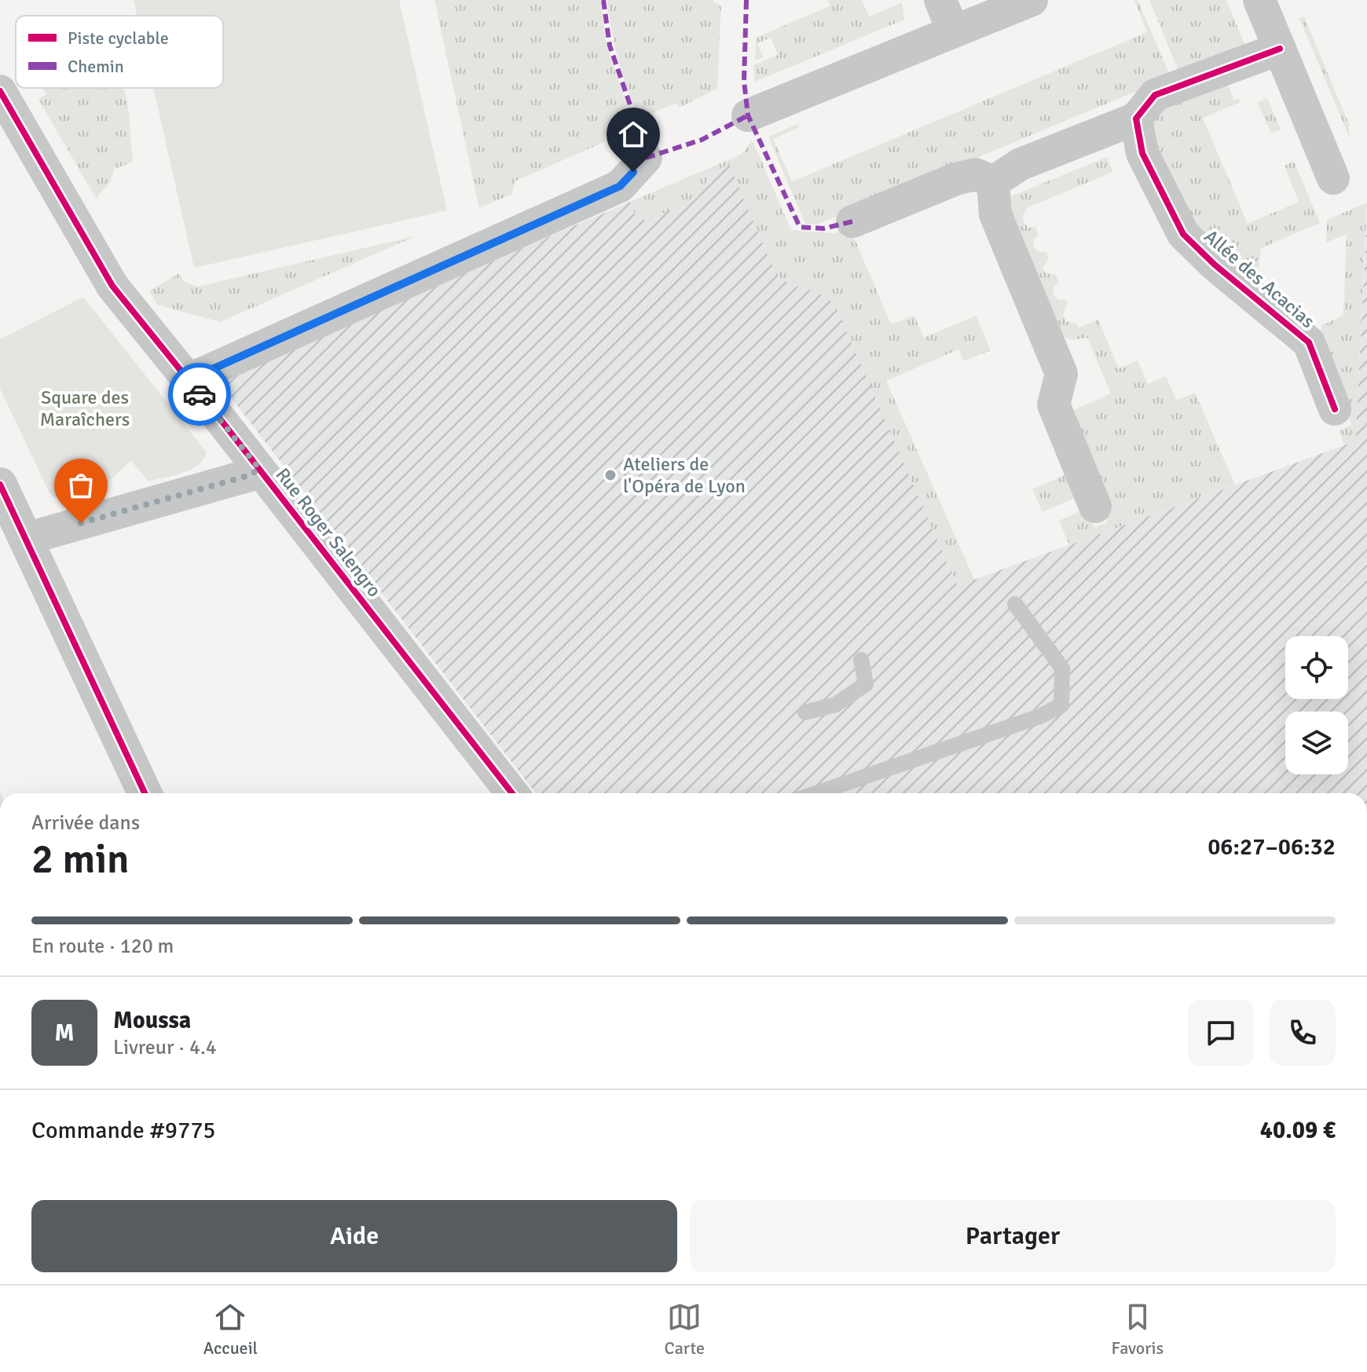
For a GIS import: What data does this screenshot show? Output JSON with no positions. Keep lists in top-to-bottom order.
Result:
{
  "streets": {
    "street": ["Allée des Acacias", "Rue Roger Salengro"]
  },
  "parks": ["Square des Maraîchers"],
  "places": ["Ateliers de l'Opéra de Lyon"],
  "legend": ["Piste cyclable", "Chemin"],
  "page": {
    "heading": ["2 min", "Arrivée dans", "06:27–06:32"],
    "panel": [
      "Moussa",
      "Livreur · 4.4",
      "Commande #9775",
      "40.09 €"
    ],
    "bar": "En route · 120 m",
    "round": "M",
    "buttons": ["Aide", "Partager"],
    "tabs": ["Accueil", "Carte", "Favoris"]
  }
}
